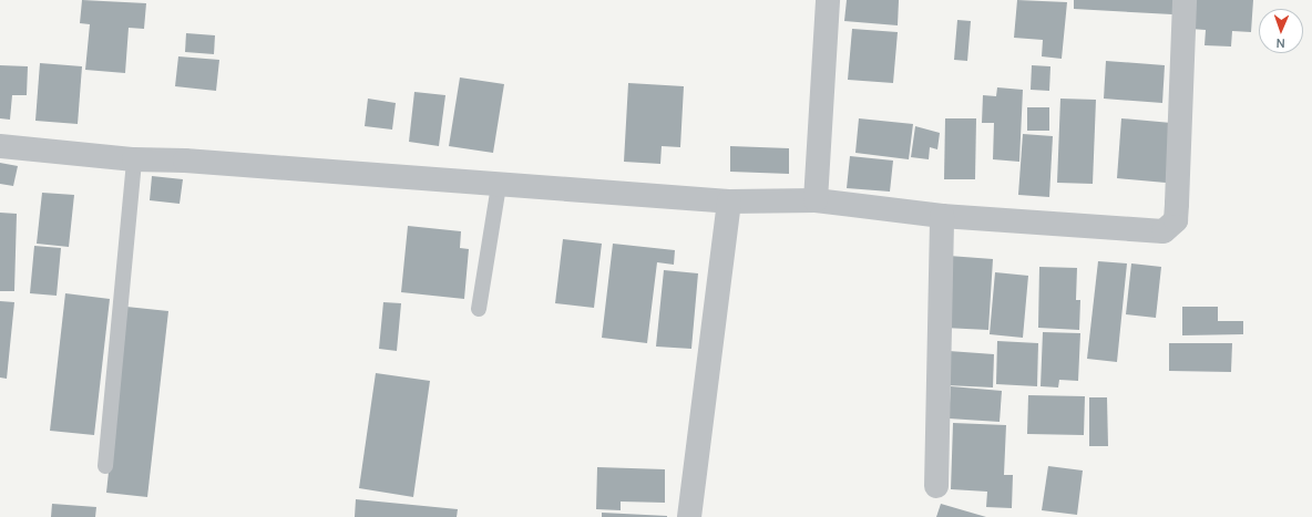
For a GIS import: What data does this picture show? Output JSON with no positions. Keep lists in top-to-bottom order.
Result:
{
  "north": "bottom"
}
